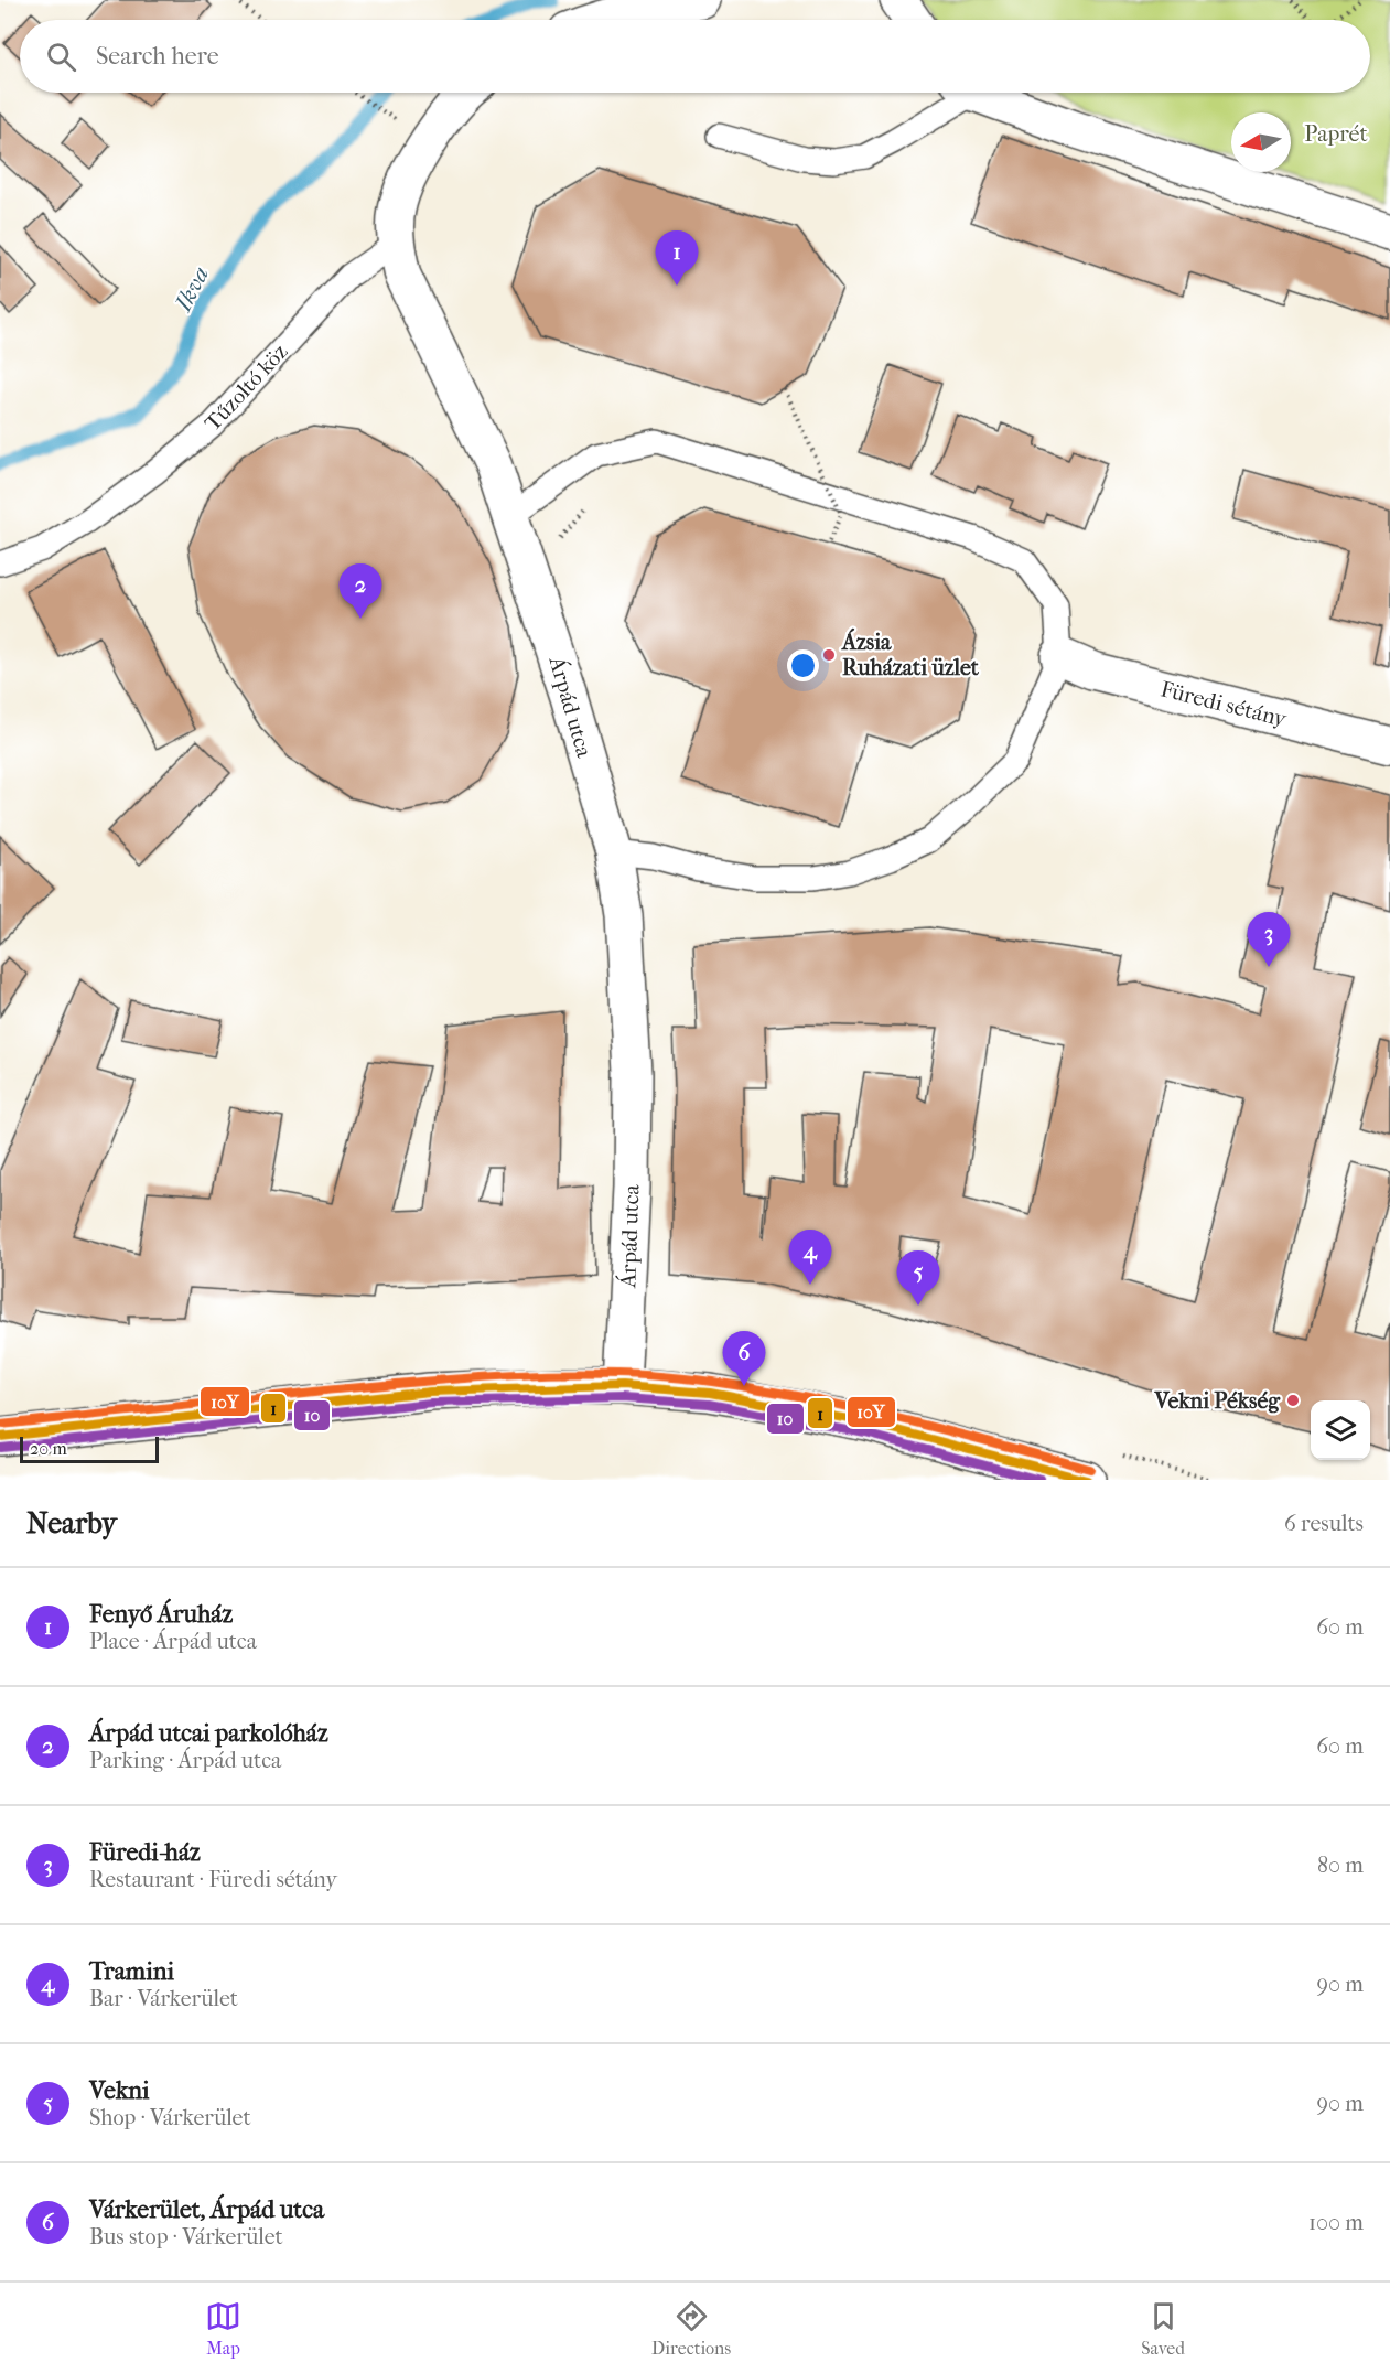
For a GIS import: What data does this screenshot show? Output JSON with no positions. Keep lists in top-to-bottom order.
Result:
{
  "streets": {
    "street": ["Füredi sétány", "Árpád utca"],
    "lane": ["Tűzoltó köz"]
  },
  "crossings": [
    ["Tűzoltó köz", "Árpád utca"]
  ],
  "water": ["Ikva"],
  "parks": ["Paprét"],
  "places": ["Ázsia Ruházati üzlet", "Vekni Pékség"],
  "lines": ["transit line 10Y", "transit line 1", "transit line 10"],
  "scale_bar": "20 m",
  "north": "left",
  "page": {
    "search": "Search here",
    "pins": [
      "1",
      "2",
      "3",
      "4",
      "5",
      "6"
    ],
    "scale": "20 m",
    "heading": ["Nearby", "6 results"],
    "list": [
      {
        "mark": "1",
        "name": "Fenyő Áruház",
        "note": "Place · Árpád utca",
        "value": "60 m"
      },
      {
        "mark": "2",
        "name": "Árpád utcai parkolóház",
        "note": "Parking · Árpád utca",
        "value": "60 m"
      },
      {
        "mark": "3",
        "name": "Füredi-ház",
        "note": "Restaurant · Füredi sétány",
        "value": "80 m"
      },
      {
        "mark": "4",
        "name": "Tramini",
        "note": "Bar · Várkerület",
        "value": "90 m"
      },
      {
        "mark": "5",
        "name": "Vekni",
        "note": "Shop · Várkerület",
        "value": "90 m"
      },
      {
        "mark": "6",
        "name": "Várkerület, Árpád utca",
        "note": "Bus stop · Várkerület",
        "value": "100 m"
      }
    ],
    "nav": ["Map", "Directions", "Saved"]
  }
}
